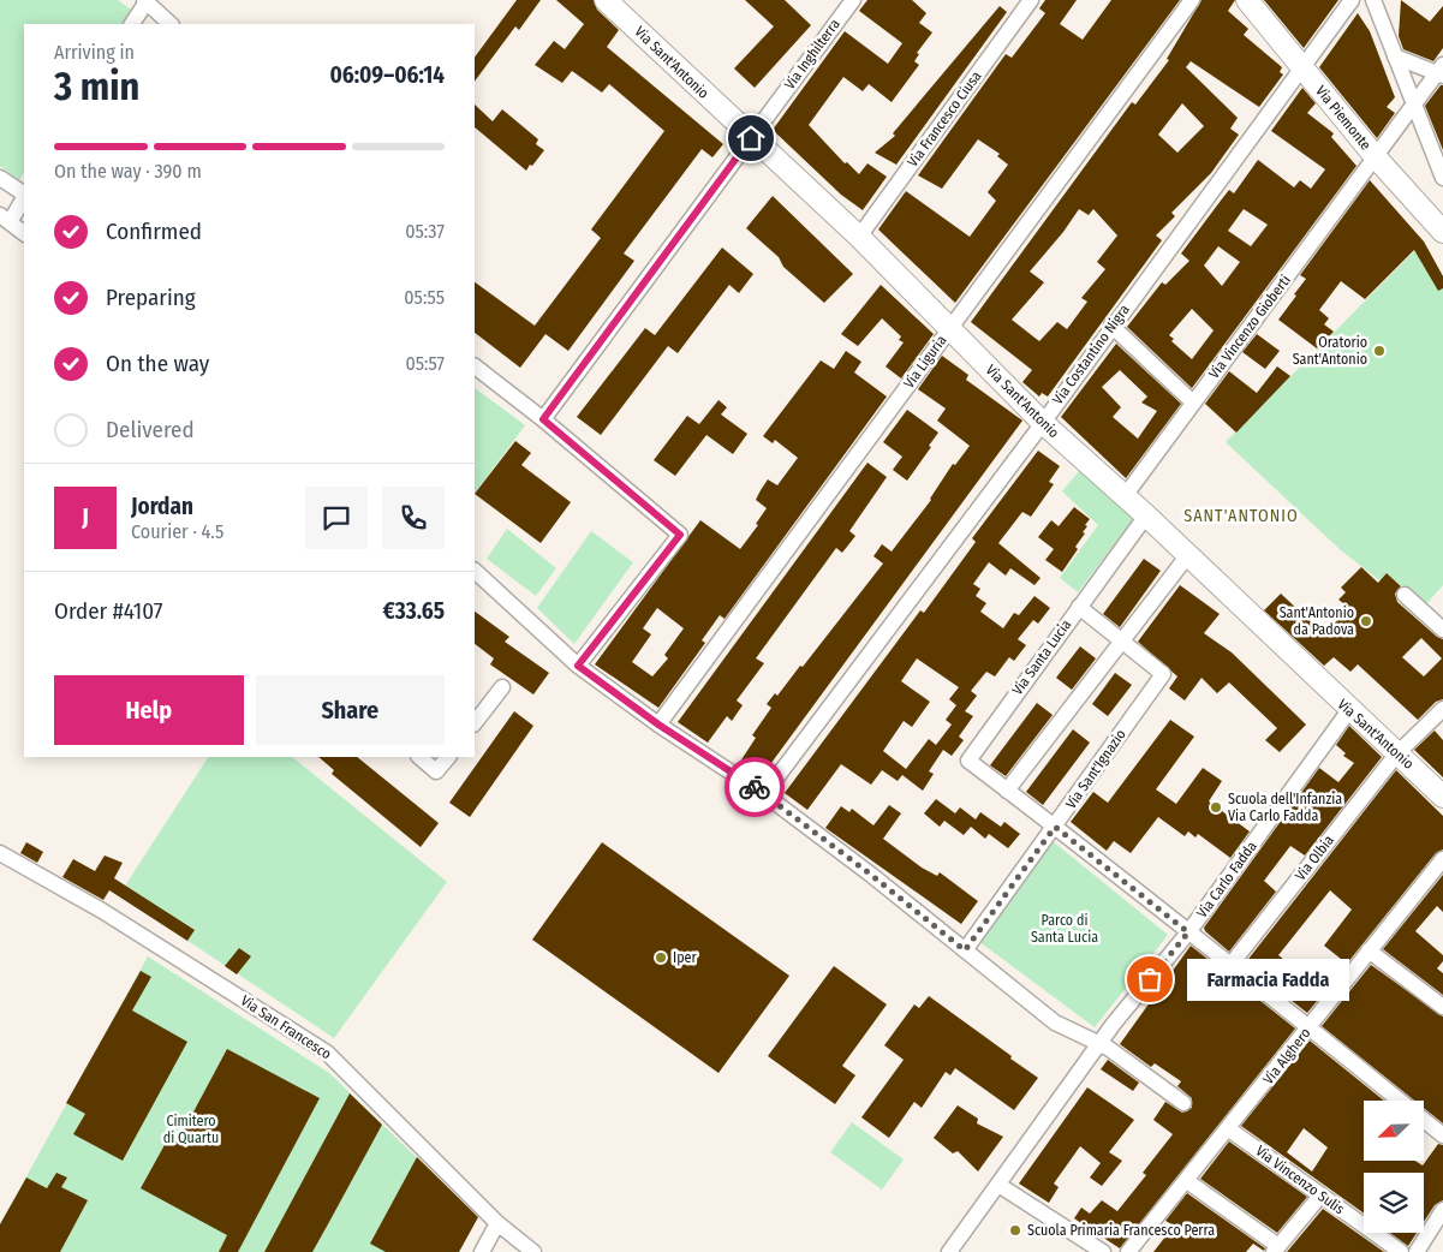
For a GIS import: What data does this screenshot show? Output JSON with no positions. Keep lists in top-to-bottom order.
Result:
{
  "streets": {
    "street": [
      "Via Inghilterra",
      "Via Sant'Antonio",
      "Via Piemonte",
      "Via Francesco Ciusa",
      "Via Vincenzo Gioberti",
      "Via Costantino Nigra",
      "Via Liguria",
      "Via Santa Lucia",
      "Via Sant'Ignazio",
      "Via Olbia",
      "Via Carlo Fadda",
      "Via San Francesco",
      "Via Alghero",
      "Via Vincenzo Sulis"
    ]
  },
  "crossings": [
    ["Via Inghilterra", "Via Sant'Antonio"],
    ["Via Sant'Antonio", "Via Francesco Ciusa"],
    ["Via Sant'Antonio", "Via Vincenzo Gioberti"],
    ["Via Sant'Antonio", "Via Costantino Nigra"],
    ["Via Sant'Antonio", "Via Liguria"],
    ["Via Sant'Antonio", "Via Santa Lucia"],
    ["Via Sant'Antonio", "Via Olbia"],
    ["Via Sant'Antonio", "Via Carlo Fadda"],
    ["Via Piemonte", "Via Vincenzo Gioberti"],
    ["Via Piemonte", "Via Costantino Nigra"],
    ["Via Santa Lucia", "Via Sant'Ignazio"],
    ["Via Santa Lucia", "Via Olbia"],
    ["Via Santa Lucia", "Via Carlo Fadda"],
    ["Via Santa Lucia", "Via Alghero"],
    ["Via Alghero", "Via Vincenzo Sulis"]
  ],
  "districts": ["SANT'ANTONIO"],
  "parks": ["Parco di Santa Lucia", "Cimitero di Quartu"],
  "places": [
    "Oratorio Sant'Antonio",
    "Sant'Antonio da Padova",
    "Scuola dell'Infanzia Via Carlo Fadda",
    "Iper",
    "Farmacia Fadda",
    "Scuola Primaria Francesco Perra"
  ],
  "north": "bottom left",
  "page": {
    "heading": ["3 min", "Arriving in", "06:09–06:14"],
    "panel": [
      "Jordan",
      "Courier · 4.5",
      "Order #4107",
      "€33.65"
    ],
    "bar": "On the way · 390 m",
    "list": [
      ["Confirmed", "05:37"],
      ["Preparing", "05:55"],
      ["On the way", "05:57"],
      "Delivered"
    ],
    "round": "J",
    "buttons": ["Help", "Share"],
    "bubble": "Farmacia Fadda"
  }
}
